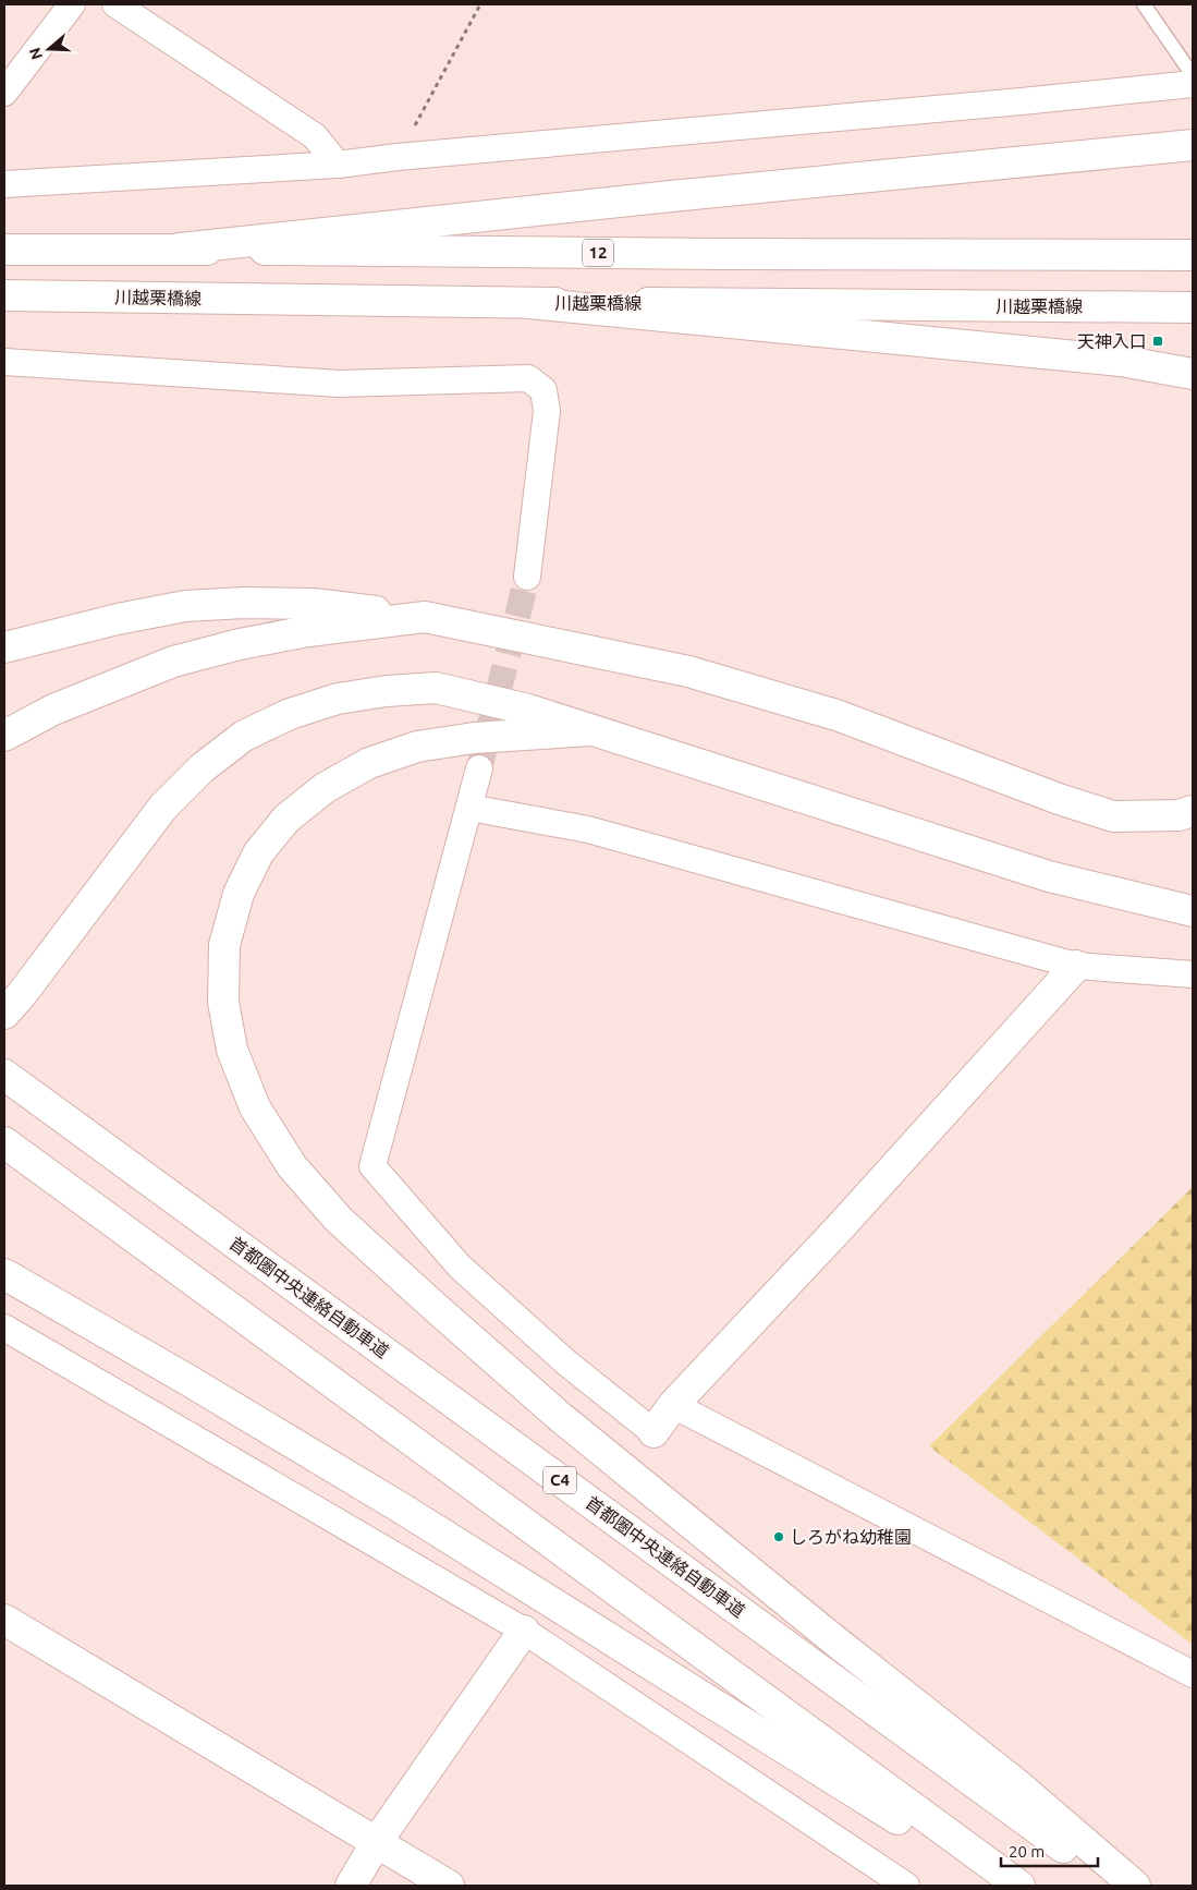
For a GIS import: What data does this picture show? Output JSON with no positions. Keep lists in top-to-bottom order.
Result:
{
  "streets": {
    "main road": [
      "12",
      "川越栗橋線",
      "首都圏中央連絡自動車道",
      "C4"
    ]
  },
  "places": {
    "transit": ["天神入口"],
    "other": ["しろがね幼稚園"]
  },
  "scale_bar": "20 m",
  "north": "left"
}
